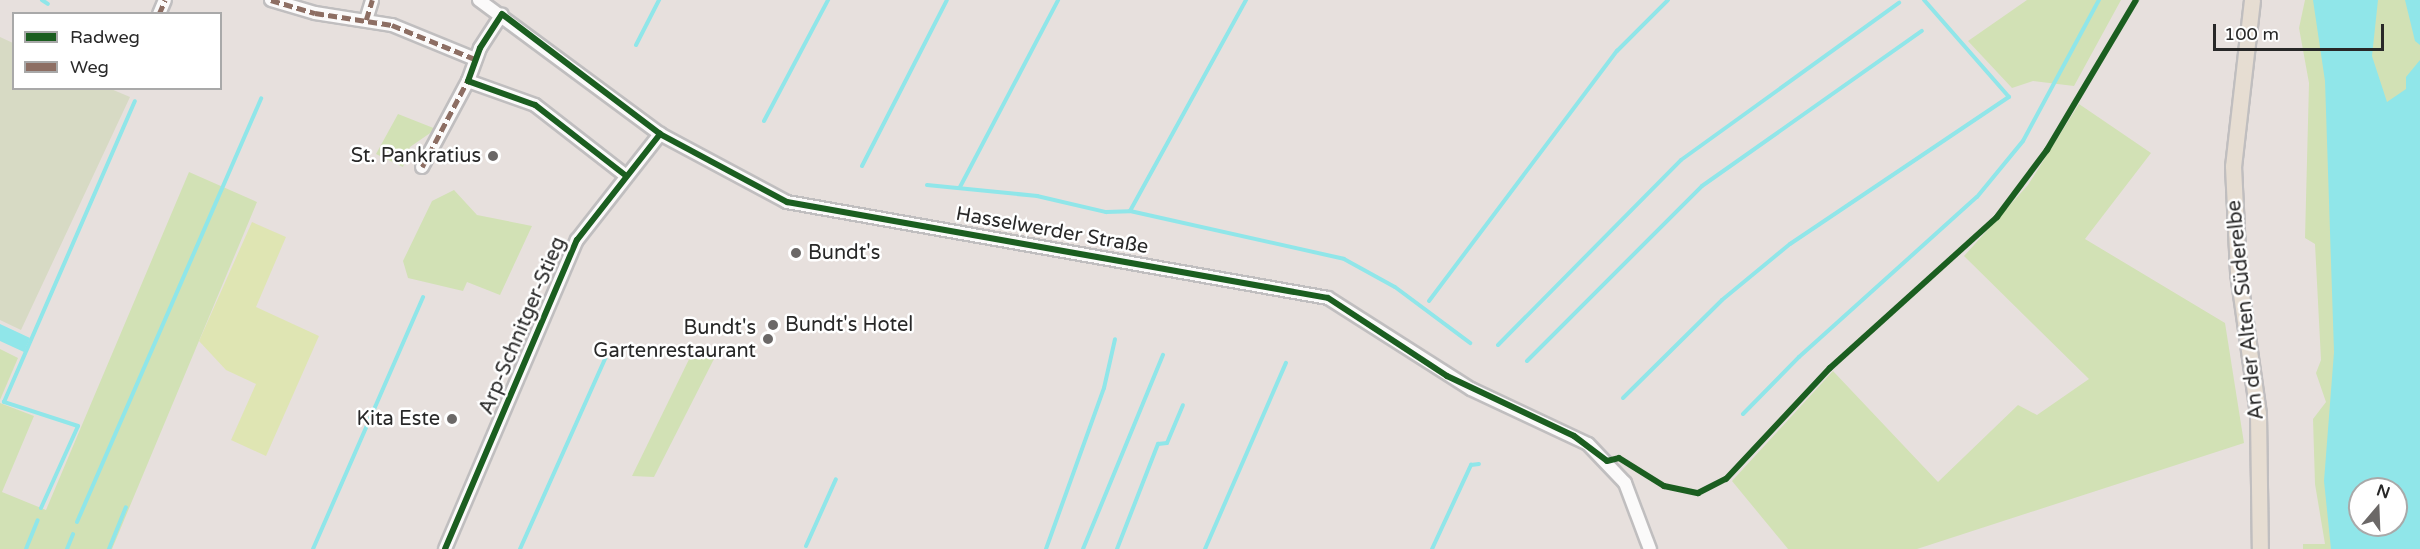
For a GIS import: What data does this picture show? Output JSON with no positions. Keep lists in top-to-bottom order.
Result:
{
  "streets": {
    "main road": ["An der Alten Süderelbe"],
    "street": ["Hasselwerder Straße", "Arp-Schnitger-Stieg"]
  },
  "crossings": [
    ["Hasselwerder Straße", "Arp-Schnitger-Stieg"]
  ],
  "places": [
    "St. Pankratius",
    "Bundt's",
    "Bundt's Hotel",
    "Bundt's Gartenrestaurant",
    "Kita Este"
  ],
  "legend": ["Radweg", "Weg"],
  "scale_bar": "100 m",
  "north": "top"
}
